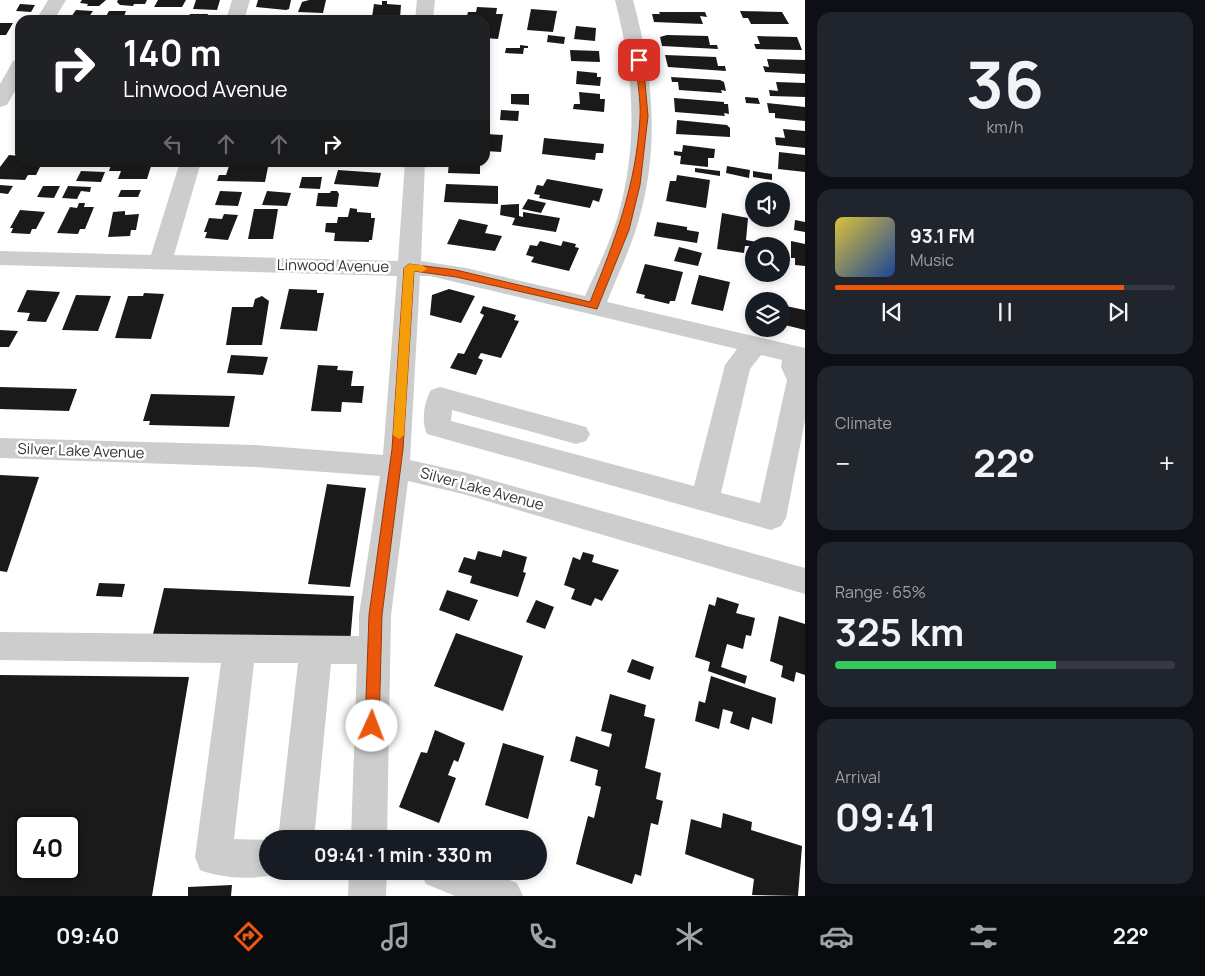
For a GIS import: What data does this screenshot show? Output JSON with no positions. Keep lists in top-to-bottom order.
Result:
{
  "streets": {
    "street": ["Linwood Avenue", "Silver Lake Avenue"]
  },
  "page": {
    "tile": [
      ["36", "km/h"],
      "Climate",
      ["Range · 65%", "325 km"],
      ["Arrival", "09:41"]
    ],
    "turn": ["140 m", "Linwood Avenue"],
    "song": ["93.1 FM", "Music"],
    "heat": ["−", "22°", "+"],
    "limit": "40",
    "trip": "09:41 · 1 min · 330 m",
    "tabs": ["09:40", "22°"]
  }
}
